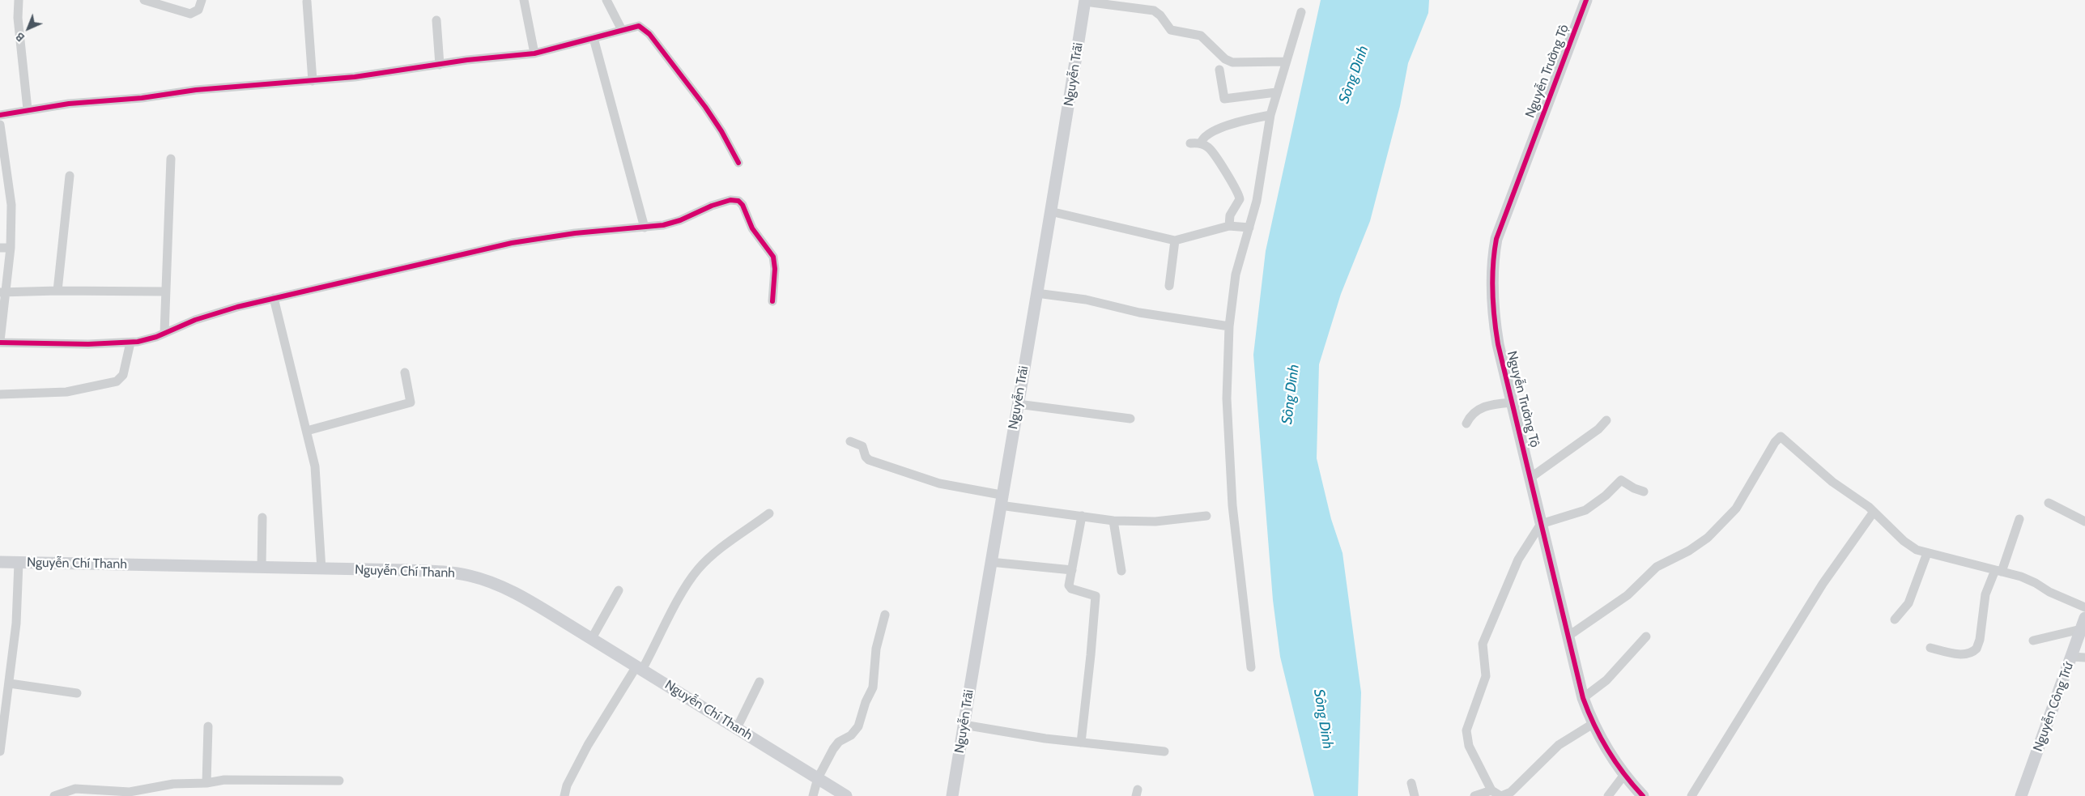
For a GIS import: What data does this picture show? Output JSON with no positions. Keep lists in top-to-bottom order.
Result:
{
  "streets": {
    "main road": [
      "Nguyễn Trường Tộ",
      "Nguyễn Trãi",
      "Nguyễn Chí Thanh",
      "Nguyễn Công Trứ"
    ]
  },
  "water": ["Sông Dinh"],
  "north": "bottom left"
}
